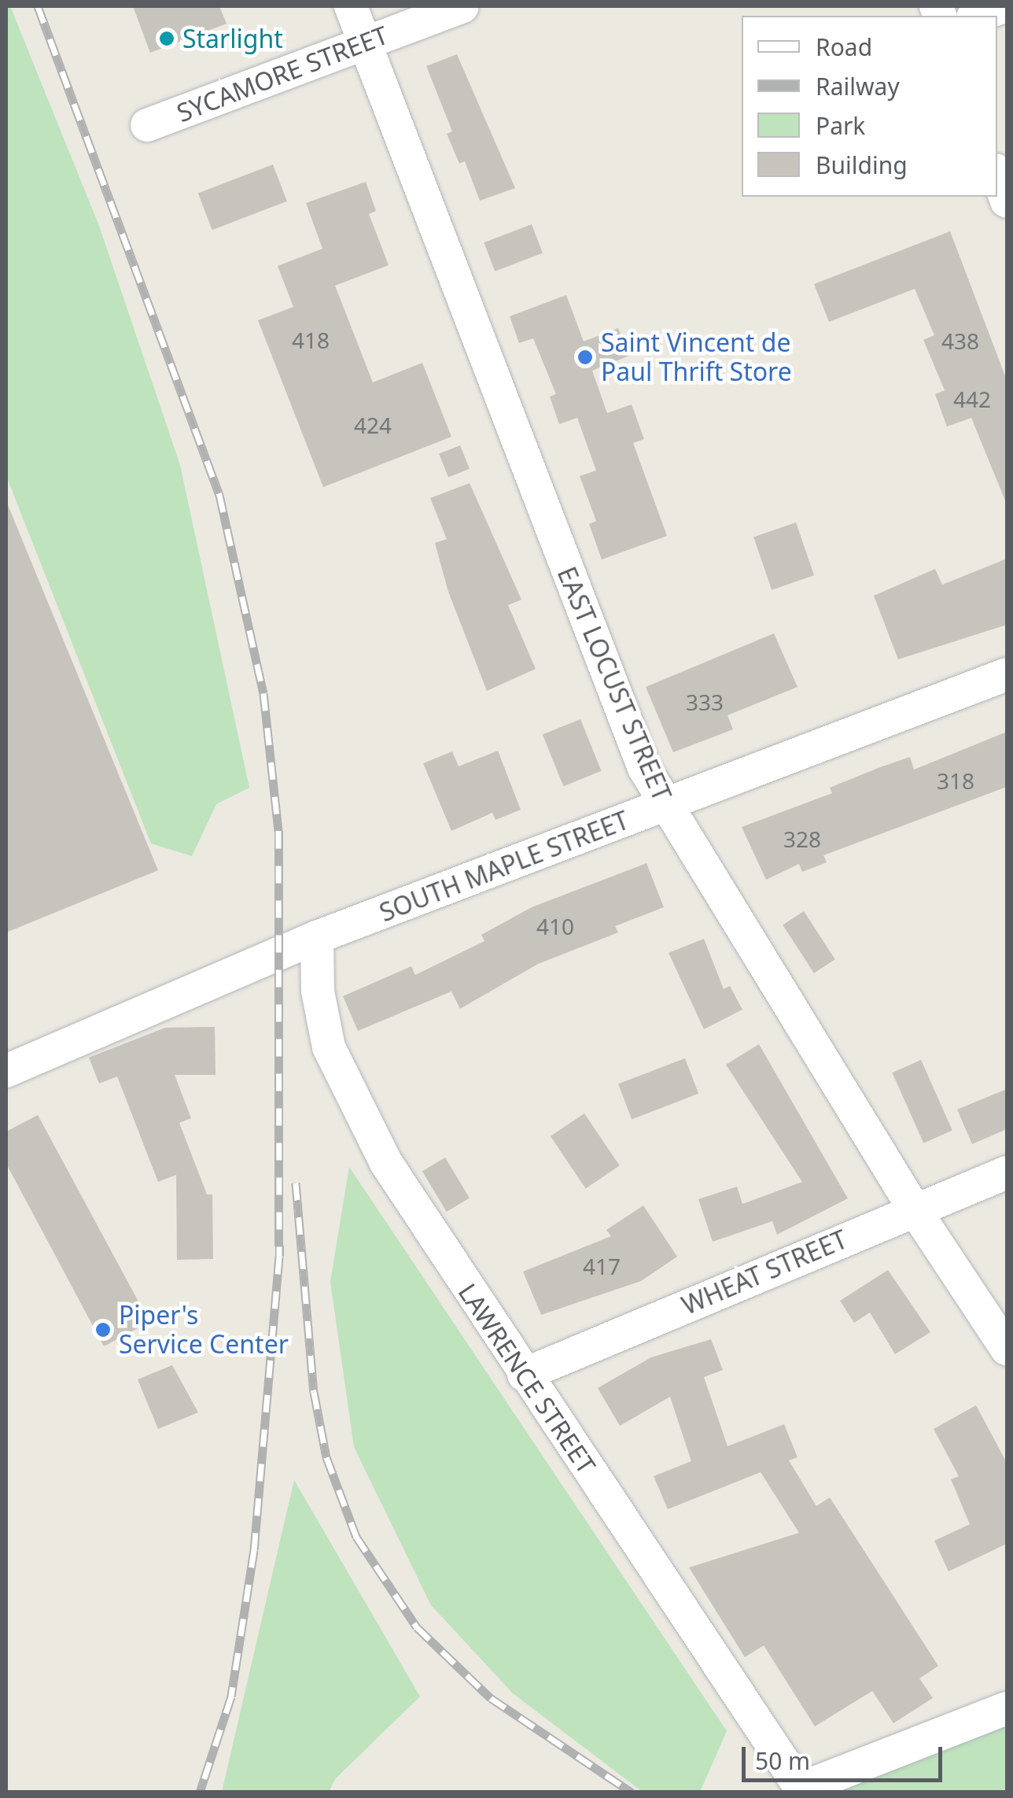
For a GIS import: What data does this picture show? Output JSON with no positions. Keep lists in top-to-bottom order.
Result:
{
  "streets": {
    "street": [
      "SYCAMORE STREET",
      "EAST LOCUST STREET",
      "SOUTH MAPLE STREET",
      "WHEAT STREET",
      "LAWRENCE STREET"
    ]
  },
  "crossings": [
    ["SYCAMORE STREET", "EAST LOCUST STREET"],
    ["EAST LOCUST STREET", "SOUTH MAPLE STREET"],
    ["EAST LOCUST STREET", "WHEAT STREET"],
    ["SOUTH MAPLE STREET", "LAWRENCE STREET"],
    ["WHEAT STREET", "LAWRENCE STREET"]
  ],
  "places": ["Starlight", "Saint Vincent de Paul Thrift Store", "Piper's Service Center"],
  "house_numbers": [
    "418",
    "438",
    "442",
    "424",
    "333",
    "318",
    "328",
    "410",
    "417"
  ],
  "legend": [
    "Road",
    "Railway",
    "Park",
    "Building"
  ],
  "scale_bar": "50 m"
}
